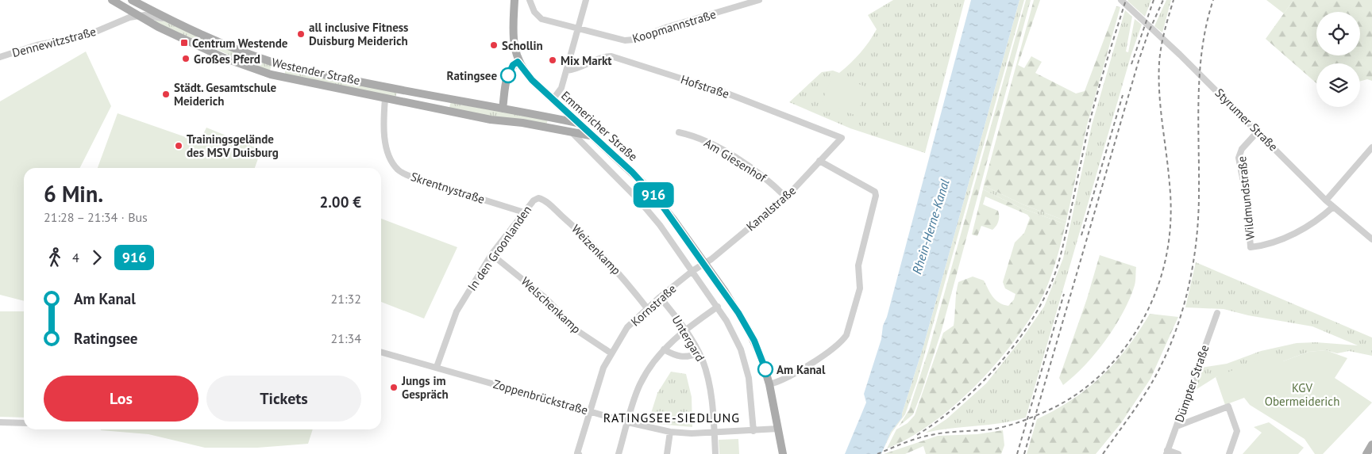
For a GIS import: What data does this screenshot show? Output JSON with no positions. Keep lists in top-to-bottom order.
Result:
{
  "streets": {
    "main road": ["Westender Straße", "Emmericher Straße"],
    "street": [
      "Koopmannstraße",
      "Dennewitzstraße",
      "Hofstraße",
      "Styrumer Straße",
      "Am Giesenhof",
      "Skrentnystraße",
      "Wildmundstraße",
      "Kanalstraße",
      "In den Groonlanden",
      "Weizenkamp",
      "Welschenkamp",
      "Kornstraße",
      "Untergard",
      "Dümpter Straße",
      "Zoppenbrückstraße"
    ]
  },
  "crossings": [
    ["Dennewitzstraße", "Westender Straße"],
    ["Westender Straße", "Emmericher Straße"],
    ["Westender Straße", "Skrentnystraße"],
    ["Hofstraße", "Kanalstraße"],
    ["Styrumer Straße", "Wildmundstraße"],
    ["Emmericher Straße", "Kanalstraße"],
    ["Emmericher Straße", "Kornstraße"],
    ["Emmericher Straße", "Zoppenbrückstraße"],
    ["Am Giesenhof", "Kanalstraße"],
    ["Skrentnystraße", "In den Groonlanden"],
    ["Kanalstraße", "Kornstraße"],
    ["In den Groonlanden", "Weizenkamp"],
    ["In den Groonlanden", "Welschenkamp"],
    ["In den Groonlanden", "Zoppenbrückstraße"],
    ["Weizenkamp", "Kornstraße"],
    ["Welschenkamp", "Kornstraße"],
    ["Kornstraße", "Untergard"],
    ["Kornstraße", "Zoppenbrückstraße"],
    ["Untergard", "Zoppenbrückstraße"]
  ],
  "districts": ["RATINGSEE-SIEDLUNG"],
  "water": ["Rhein-Herne-Kanal"],
  "parks": ["KGV Obermeiderich"],
  "places": {
    "other": [
      "all inclusive Fitness Duisburg Meiderich",
      "Schollin",
      "Großes Pferd",
      "Mix Markt",
      "Ratingsee",
      "Städt. Gesamtschule Meiderich",
      "Trainingsgelände des MSV Duisburg",
      "Am Kanal",
      "Jungs im Gespräch"
    ],
    "transit": ["Centrum Westende"]
  },
  "lines": ["bus line 916"],
  "page": {
    "on_map": "916",
    "heading": ["6 Min.", "21:28 – 21:34 · Bus", "2.00 €"],
    "legs": ["4", "916"],
    "list": [
      {
        "name": "Am Kanal",
        "value": "21:32"
      },
      {
        "name": "Ratingsee",
        "value": "21:34"
      }
    ],
    "buttons": ["Los", "Tickets"]
  }
}
